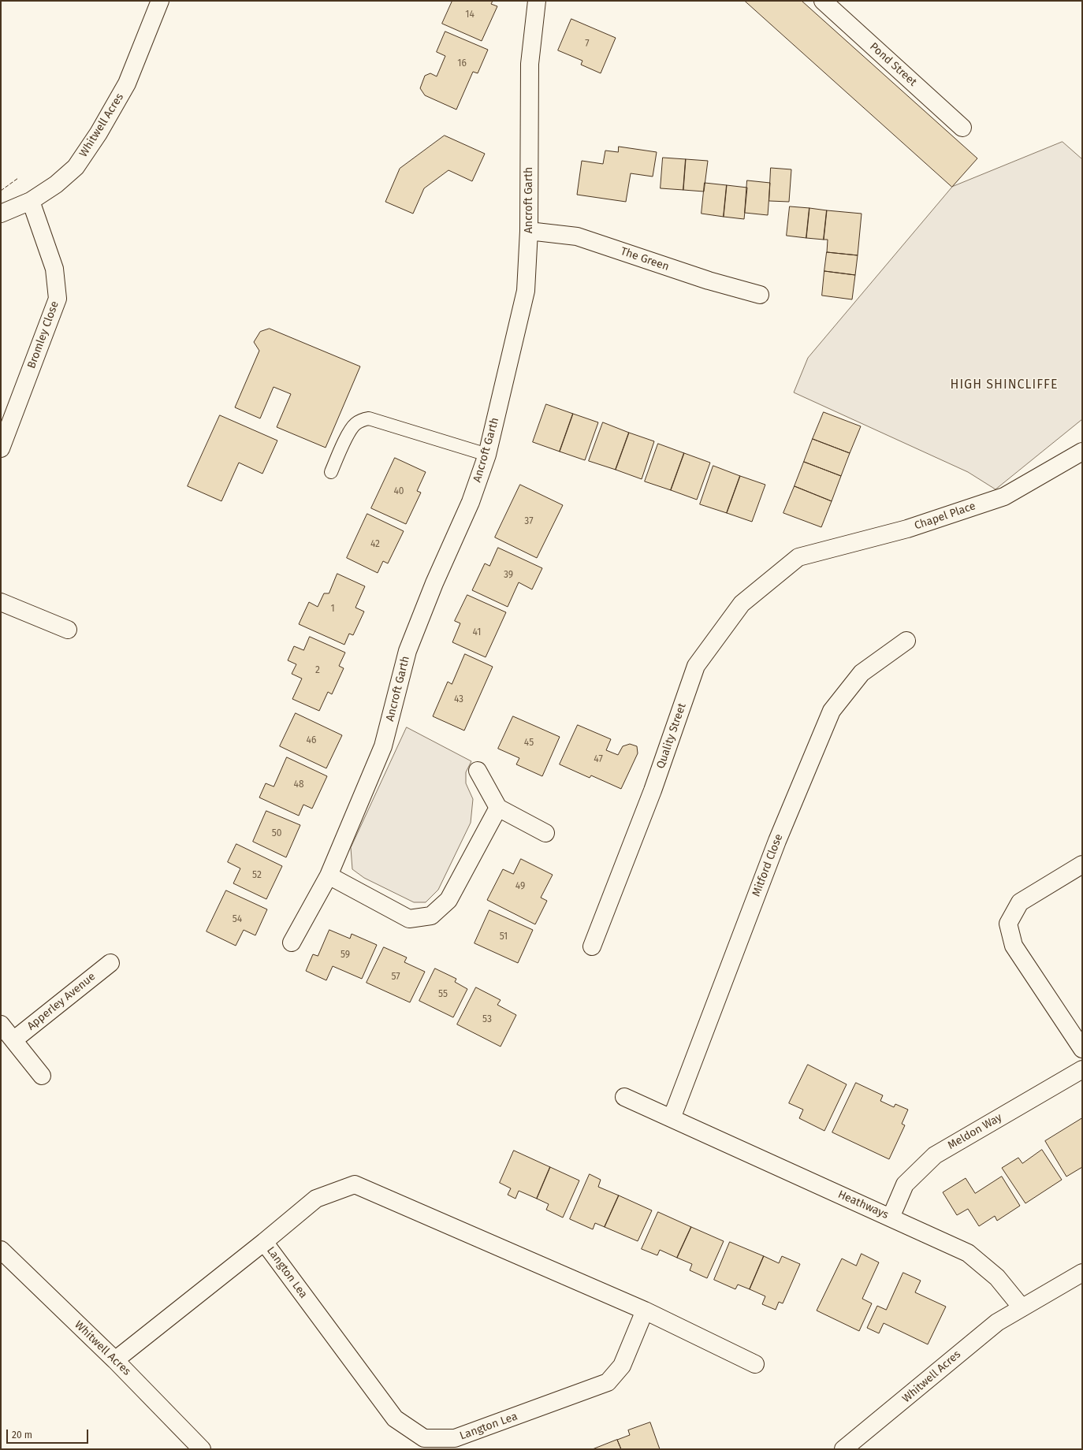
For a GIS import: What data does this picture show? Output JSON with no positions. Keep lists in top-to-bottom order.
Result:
{
  "streets": {
    "street": [
      "Pond Street",
      "Whitwell Acres",
      "Ancroft Garth",
      "The Green",
      "Bromley Close",
      "Chapel Place",
      "Quality Street",
      "Mitford Close",
      "Apperley Avenue",
      "Meldon Way",
      "Heathways",
      "Langton Lea"
    ]
  },
  "crossings": [
    ["Whitwell Acres", "Bromley Close"],
    ["Whitwell Acres", "Heathways"],
    ["Whitwell Acres", "Langton Lea"],
    ["Ancroft Garth", "The Green"],
    ["Chapel Place", "Quality Street"],
    ["Mitford Close", "Heathways"],
    ["Meldon Way", "Heathways"]
  ],
  "districts": ["HIGH SHINCLIFFE"],
  "house_numbers": [
    "14",
    "7",
    "16",
    "40",
    "37",
    "42",
    "39",
    "1",
    "41",
    "2",
    "43",
    "46",
    "45",
    "47",
    "48",
    "50",
    "52",
    "49",
    "54",
    "51",
    "59",
    "57",
    "55",
    "53"
  ],
  "scale_bar": "20 m"
}
